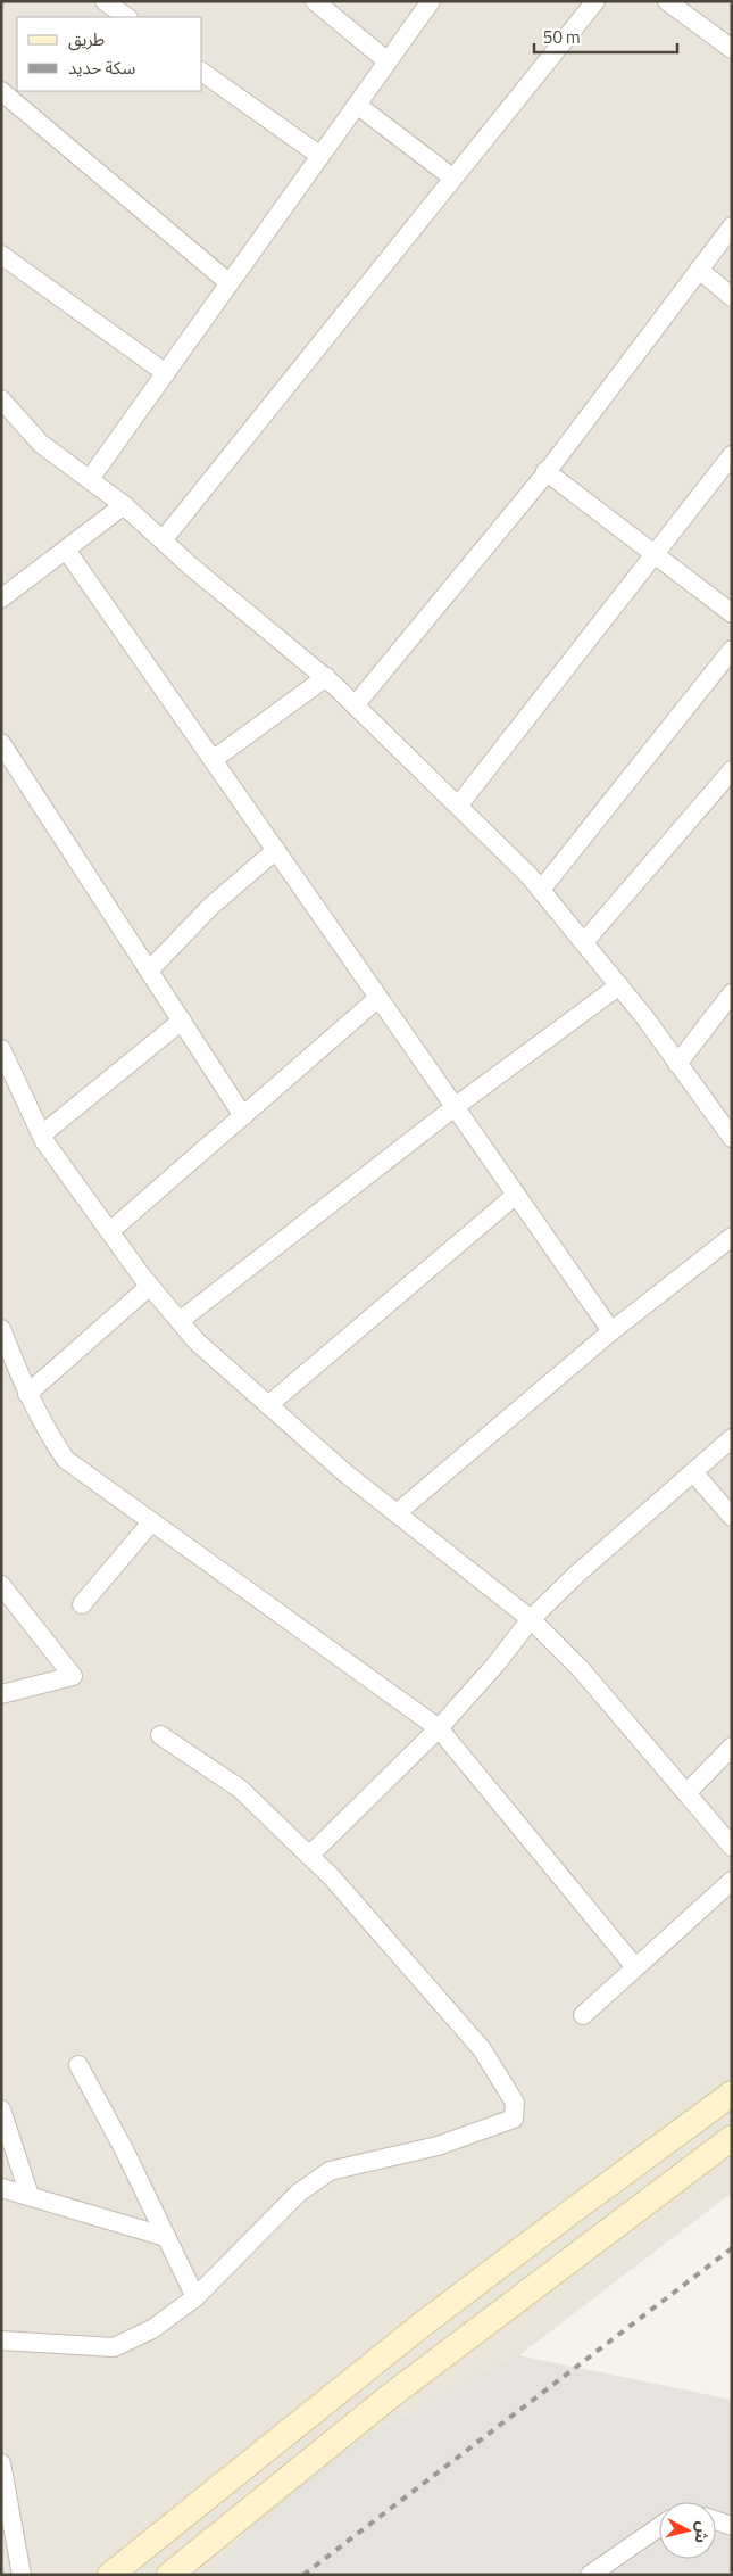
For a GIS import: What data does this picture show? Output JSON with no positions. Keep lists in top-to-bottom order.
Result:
{
  "legend": ["طريق", "سكة حديد"],
  "scale_bar": "50 m",
  "north": "right"
}
